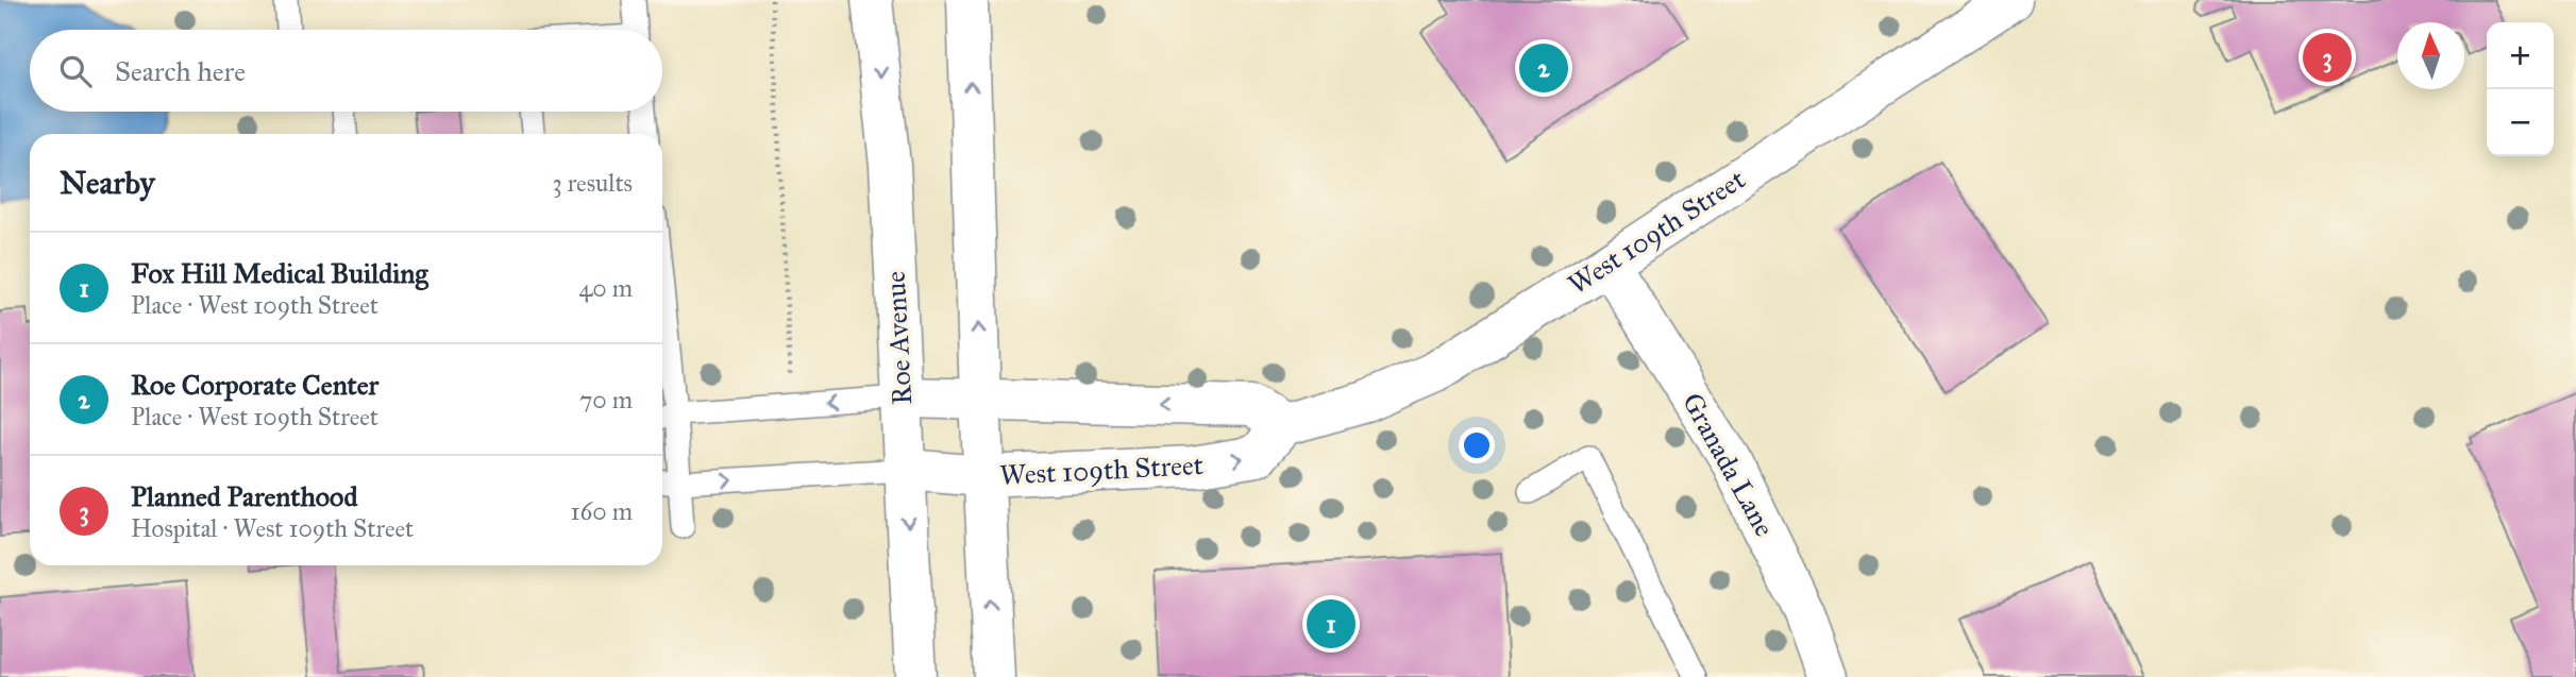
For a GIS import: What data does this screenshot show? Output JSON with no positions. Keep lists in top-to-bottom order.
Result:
{
  "streets": {
    "street": ["West 109th Street", "Roe Avenue", "Granada Lane"]
  },
  "crossings": [
    ["West 109th Street", "Roe Avenue"],
    ["West 109th Street", "Granada Lane"]
  ],
  "north": "top",
  "page": {
    "map_buttons": ["+", "−"],
    "pins": ["3", "2", "1"],
    "search": "Search here",
    "heading": ["Nearby", "3 results"],
    "list": [
      {
        "mark": "1",
        "name": "Fox Hill Medical Building",
        "note": "Place · West 109th Street",
        "value": "40 m"
      },
      {
        "mark": "2",
        "name": "Roe Corporate Center",
        "note": "Place · West 109th Street",
        "value": "70 m"
      },
      {
        "mark": "3",
        "name": "Planned Parenthood",
        "note": "Hospital · West 109th Street",
        "value": "160 m"
      }
    ]
  }
}
